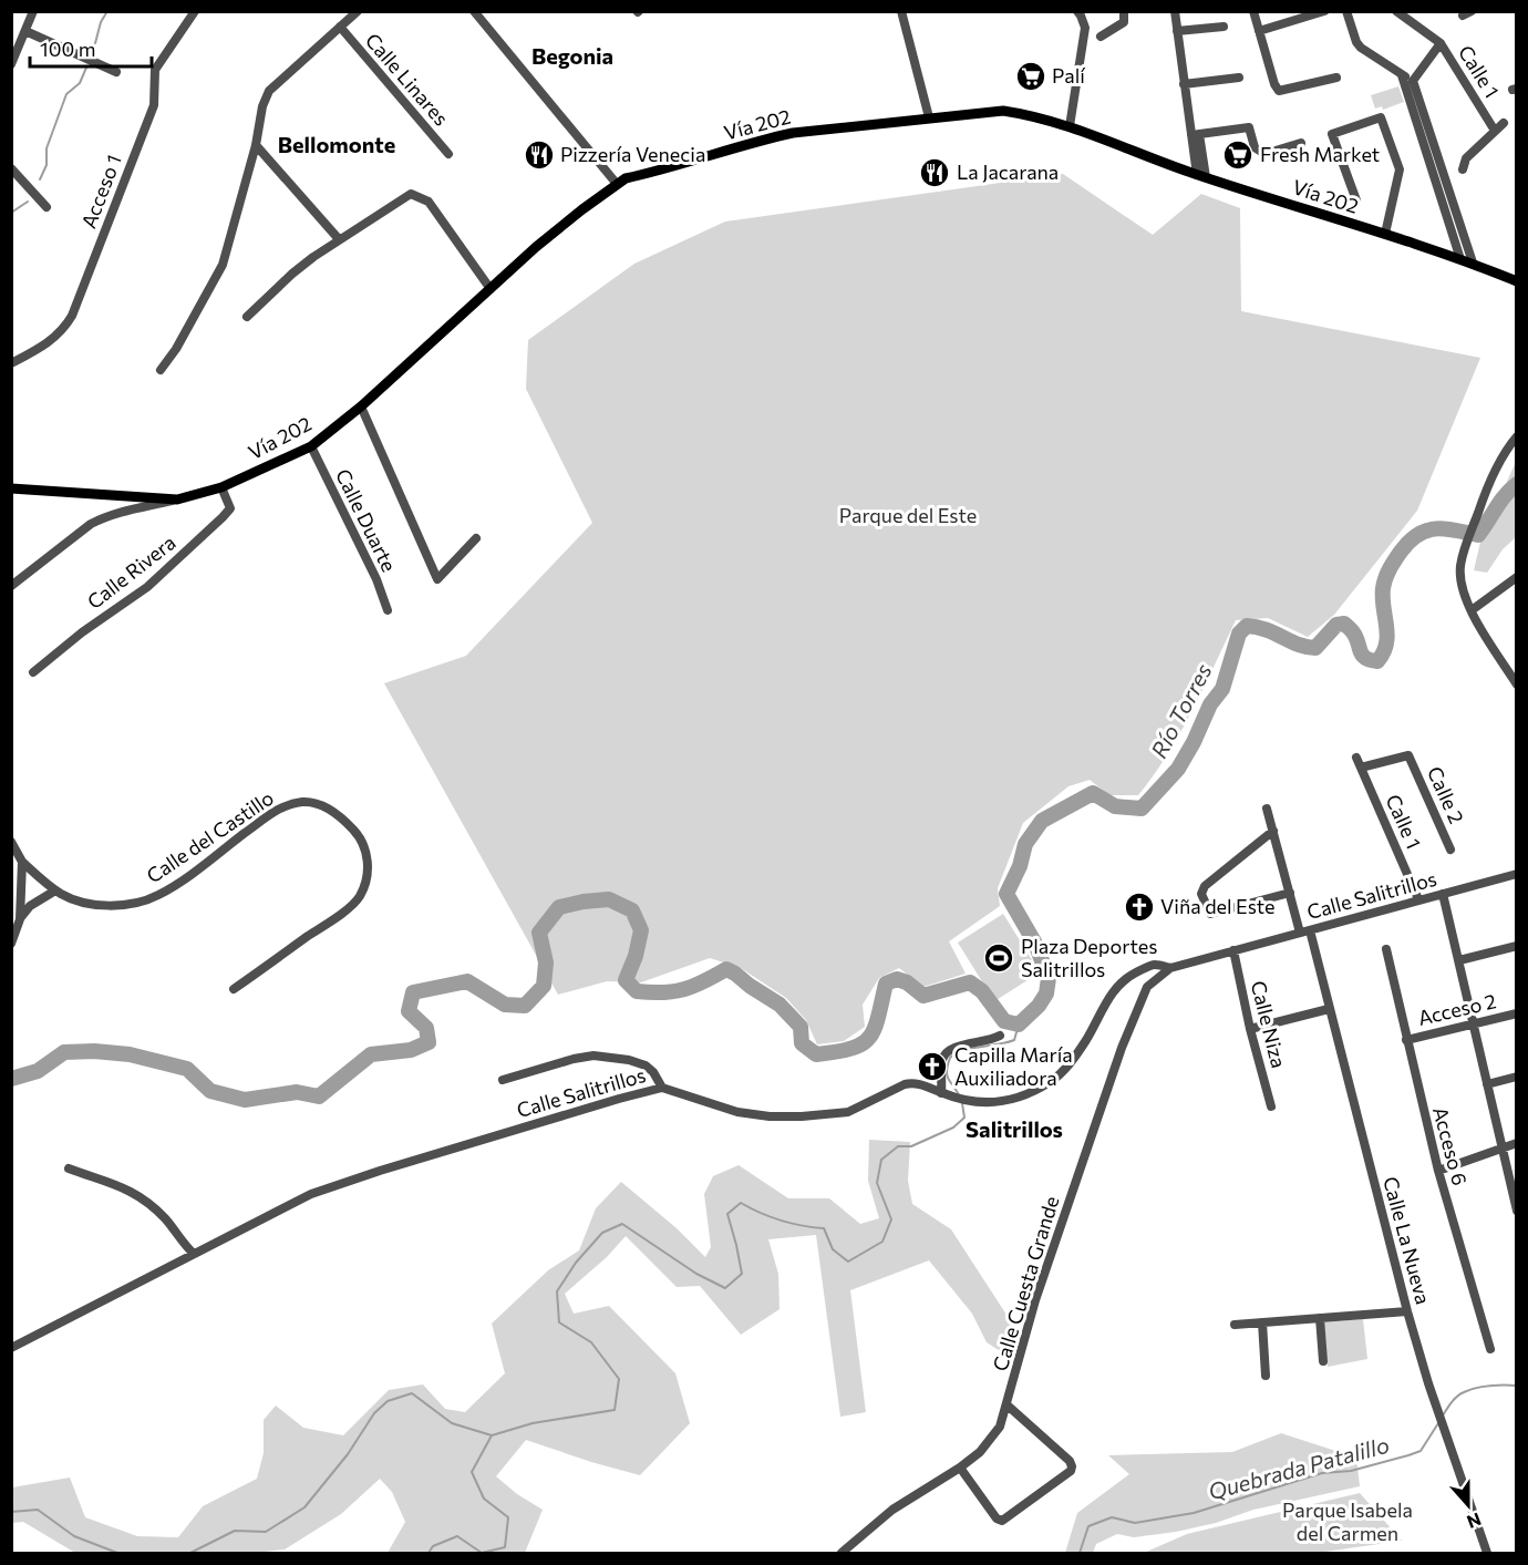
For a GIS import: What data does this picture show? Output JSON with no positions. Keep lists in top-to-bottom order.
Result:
{
  "streets": {
    "main road": ["Vía 202"],
    "street": [
      "Calle 1",
      "Calle Linares",
      "Acceso 1",
      "Calle Duarte",
      "Calle Rivera",
      "Calle 2",
      "Calle del Castillo",
      "Calle Salitrillos",
      "Acceso 2",
      "Calle Niza",
      "Acceso 6",
      "Calle La Nueva",
      "Calle Cuesta Grande"
    ]
  },
  "crossings": [
    ["Calle 1", "Calle 2"],
    ["Calle 1", "Calle Salitrillos"],
    ["Vía 202", "Calle Duarte"],
    ["Vía 202", "Calle Rivera"],
    ["Calle Salitrillos", "Calle Niza"],
    ["Calle Salitrillos", "Calle La Nueva"],
    ["Calle Salitrillos", "Calle Cuesta Grande"],
    ["Acceso 2", "Acceso 6"]
  ],
  "districts": ["Begonia", "Bellomonte", "Salitrillos"],
  "water": ["Río Torres", "Quebrada Patalillo"],
  "parks": ["Parque del Este", "Parque Isabela del Carmen"],
  "places": {
    "supermarket": ["Palí", "Fresh Market"],
    "restaurant": ["Pizzería Venecia", "La Jacarana"],
    "church": ["Viña del Este", "Capilla María Auxiliadora"],
    "sports": ["Plaza Deportes Salitrillos"]
  },
  "scale_bar": "100 m",
  "north": "bottom"
}
